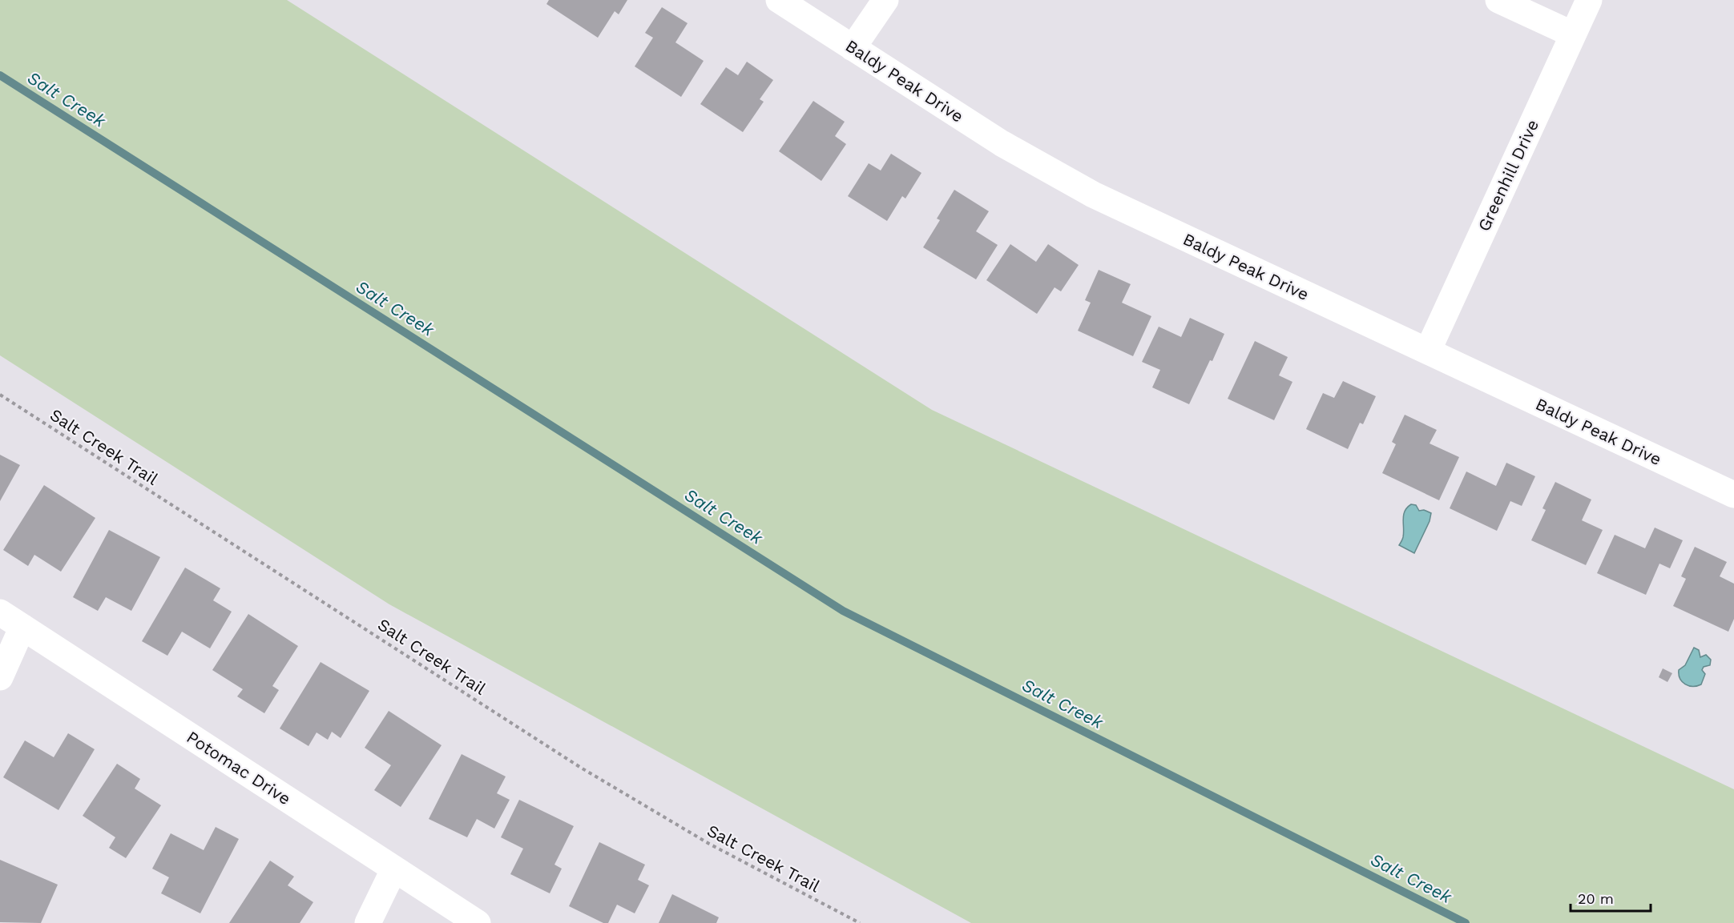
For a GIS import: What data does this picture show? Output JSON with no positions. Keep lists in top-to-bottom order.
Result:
{
  "streets": {
    "street": ["Baldy Peak Drive", "Greenhill Drive", "Potomac Drive"],
    "path": ["Salt Creek Trail"]
  },
  "crossings": [
    ["Baldy Peak Drive", "Greenhill Drive"]
  ],
  "water": ["Salt Creek"],
  "scale_bar": "20 m"
}
